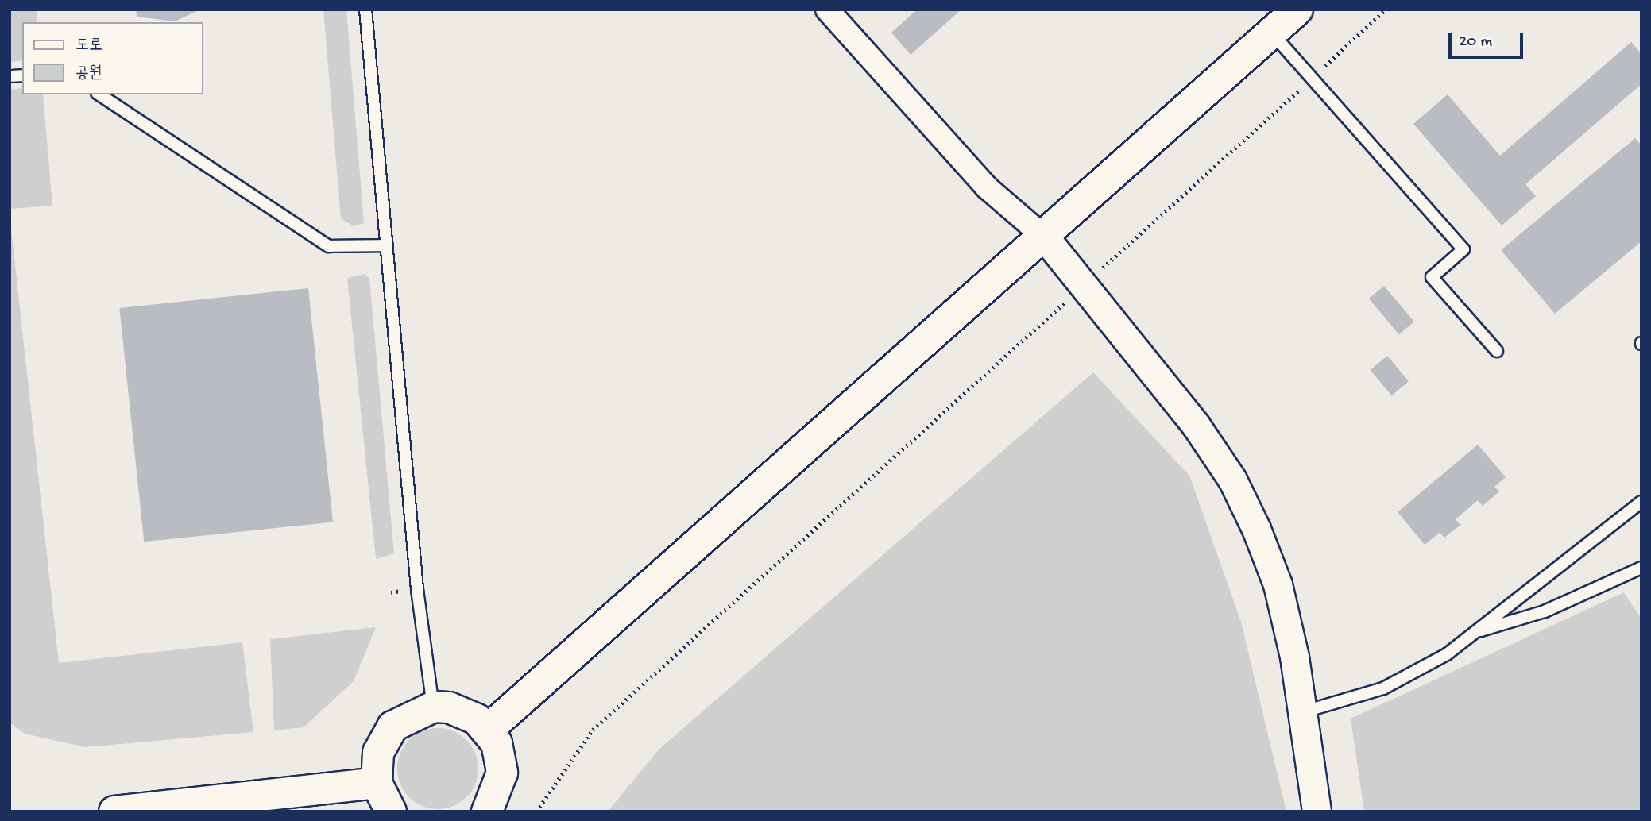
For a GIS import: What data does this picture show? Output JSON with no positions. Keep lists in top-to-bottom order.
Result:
{
  "legend": ["도로", "공원"],
  "scale_bar": "20 m"
}
